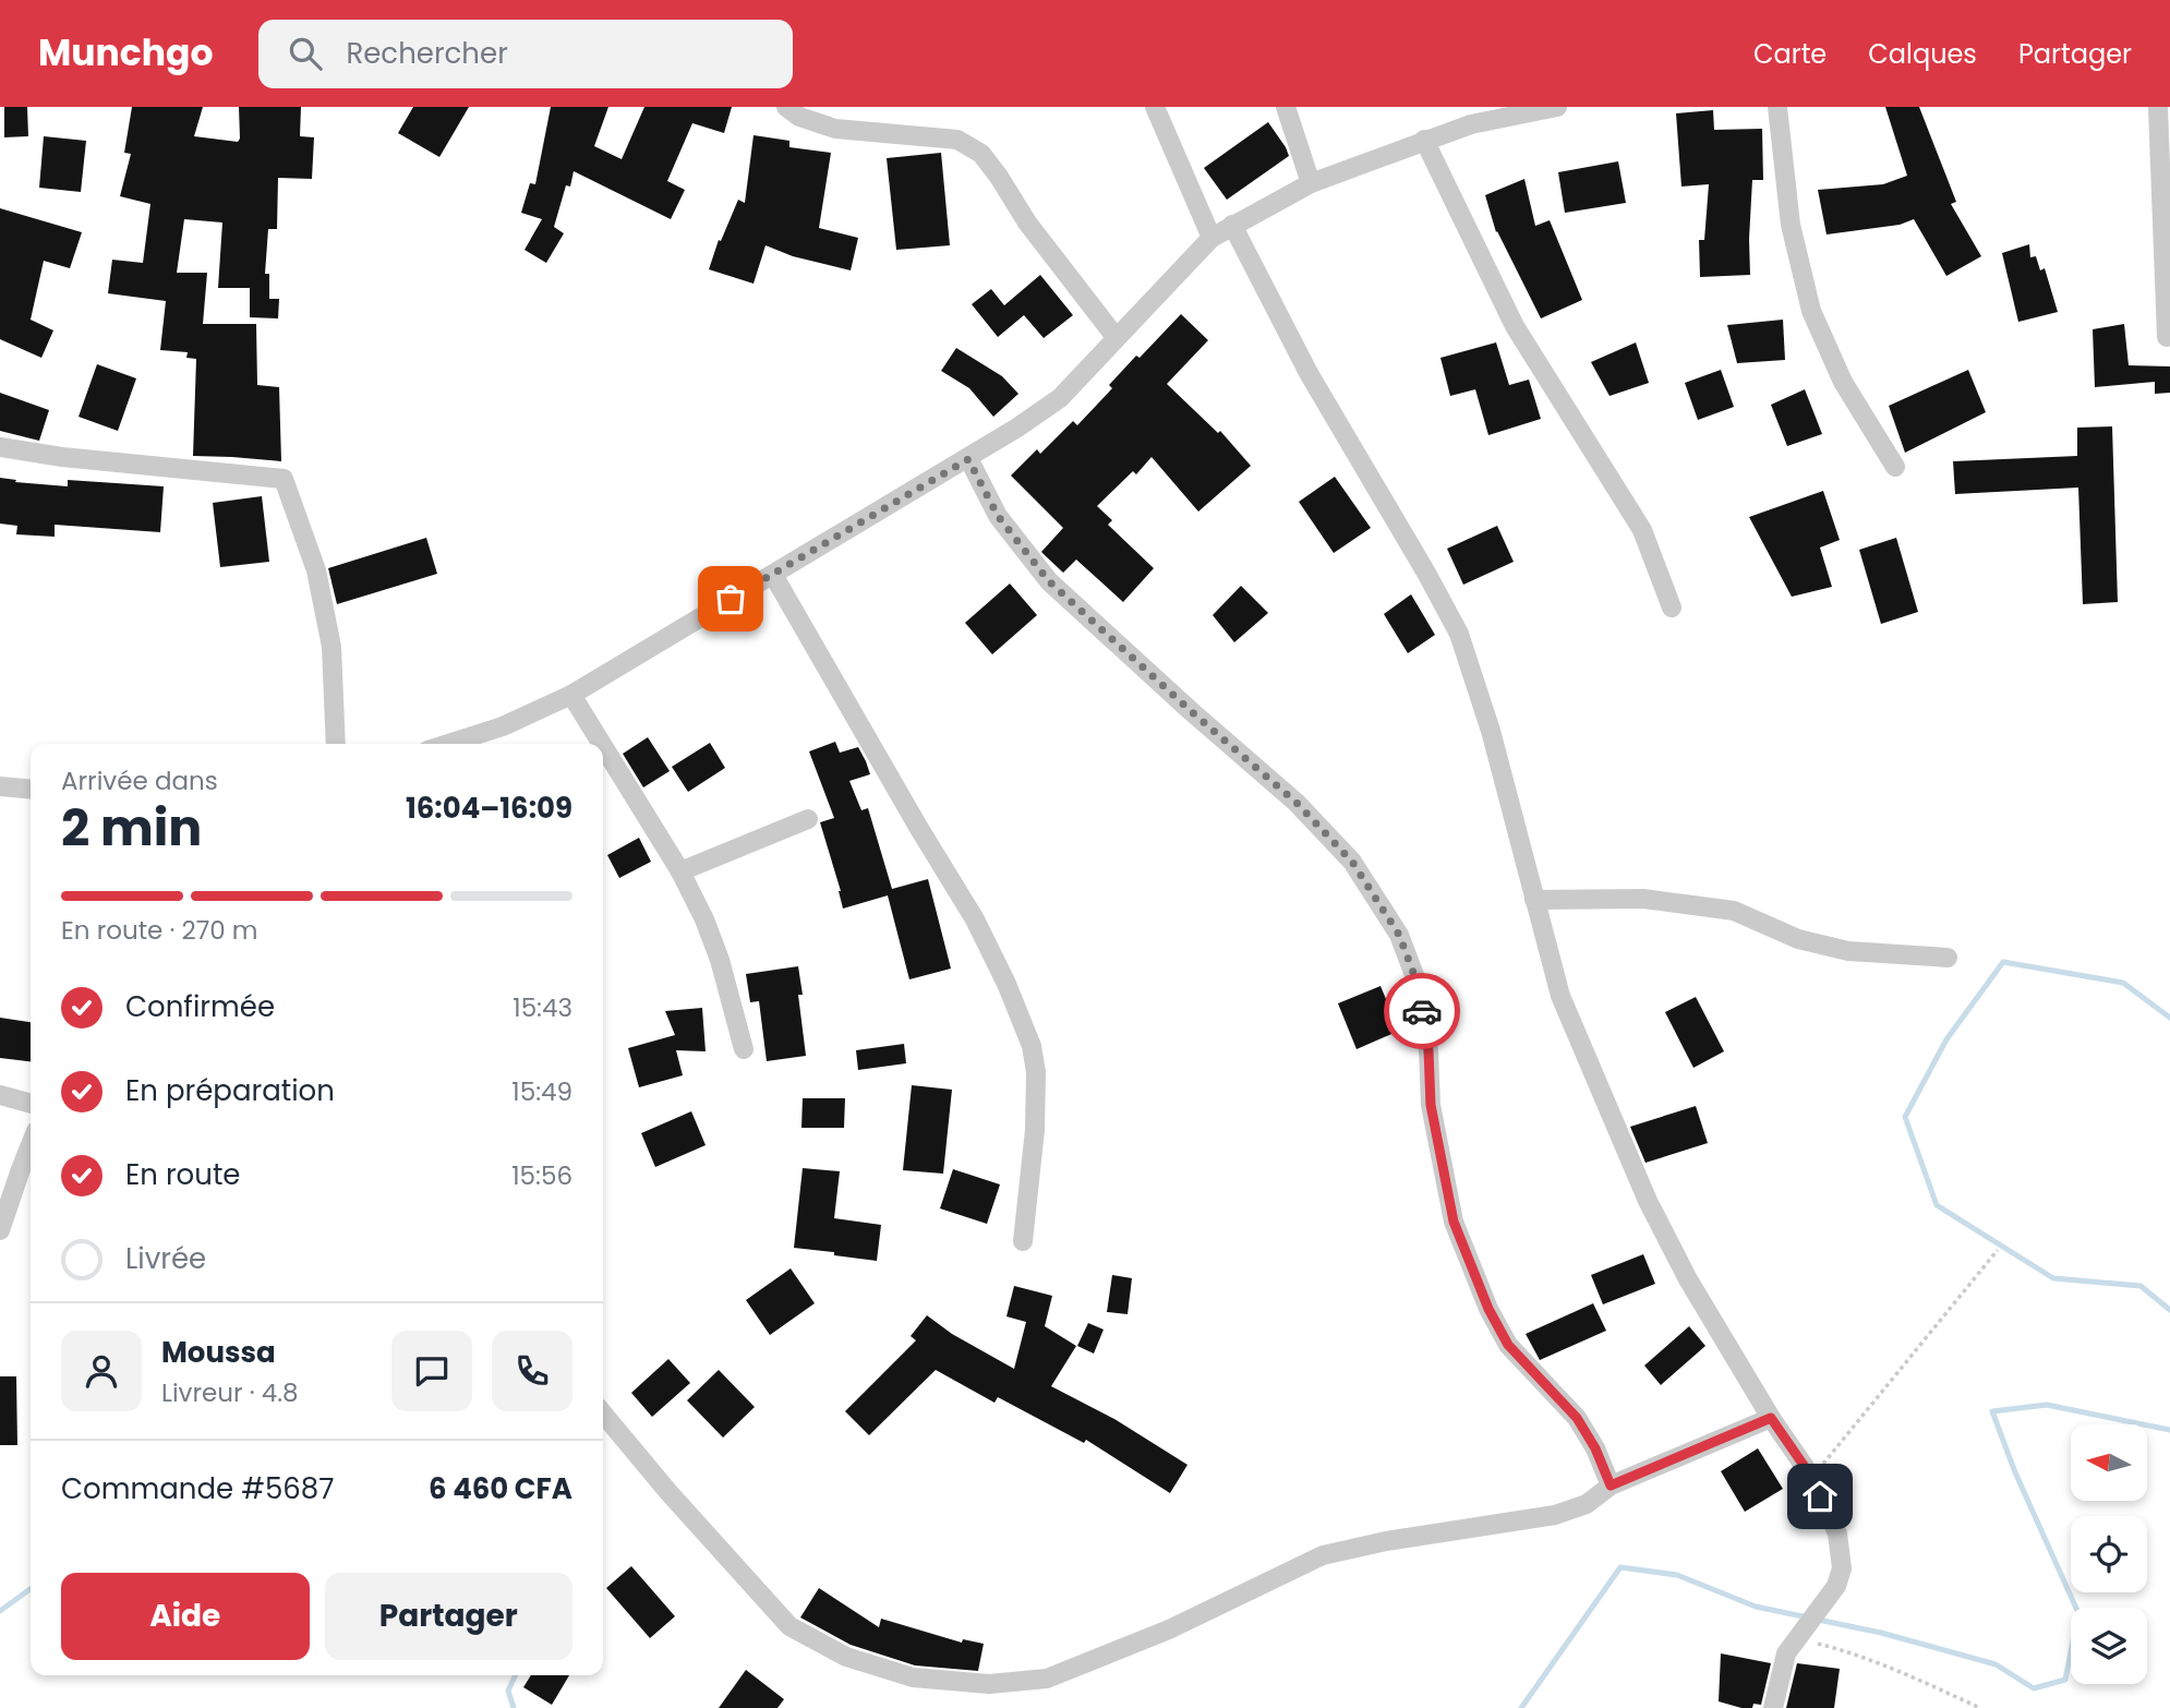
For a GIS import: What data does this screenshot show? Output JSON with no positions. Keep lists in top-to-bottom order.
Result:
{
  "north": "left",
  "page": {
    "header": "Munchgo",
    "search": "Rechercher",
    "nav": ["Carte", "Calques", "Partager"],
    "heading": ["2 min", "Arrivée dans", "16:04–16:09"],
    "panel": [
      "Moussa",
      "Livreur · 4.8",
      "Commande #5687",
      "6 460 CFA"
    ],
    "bar": "En route · 270 m",
    "list": [
      ["Confirmée", "15:43"],
      ["En préparation", "15:49"],
      ["En route", "15:56"],
      "Livrée"
    ],
    "buttons": ["Aide", "Partager"]
  }
}
